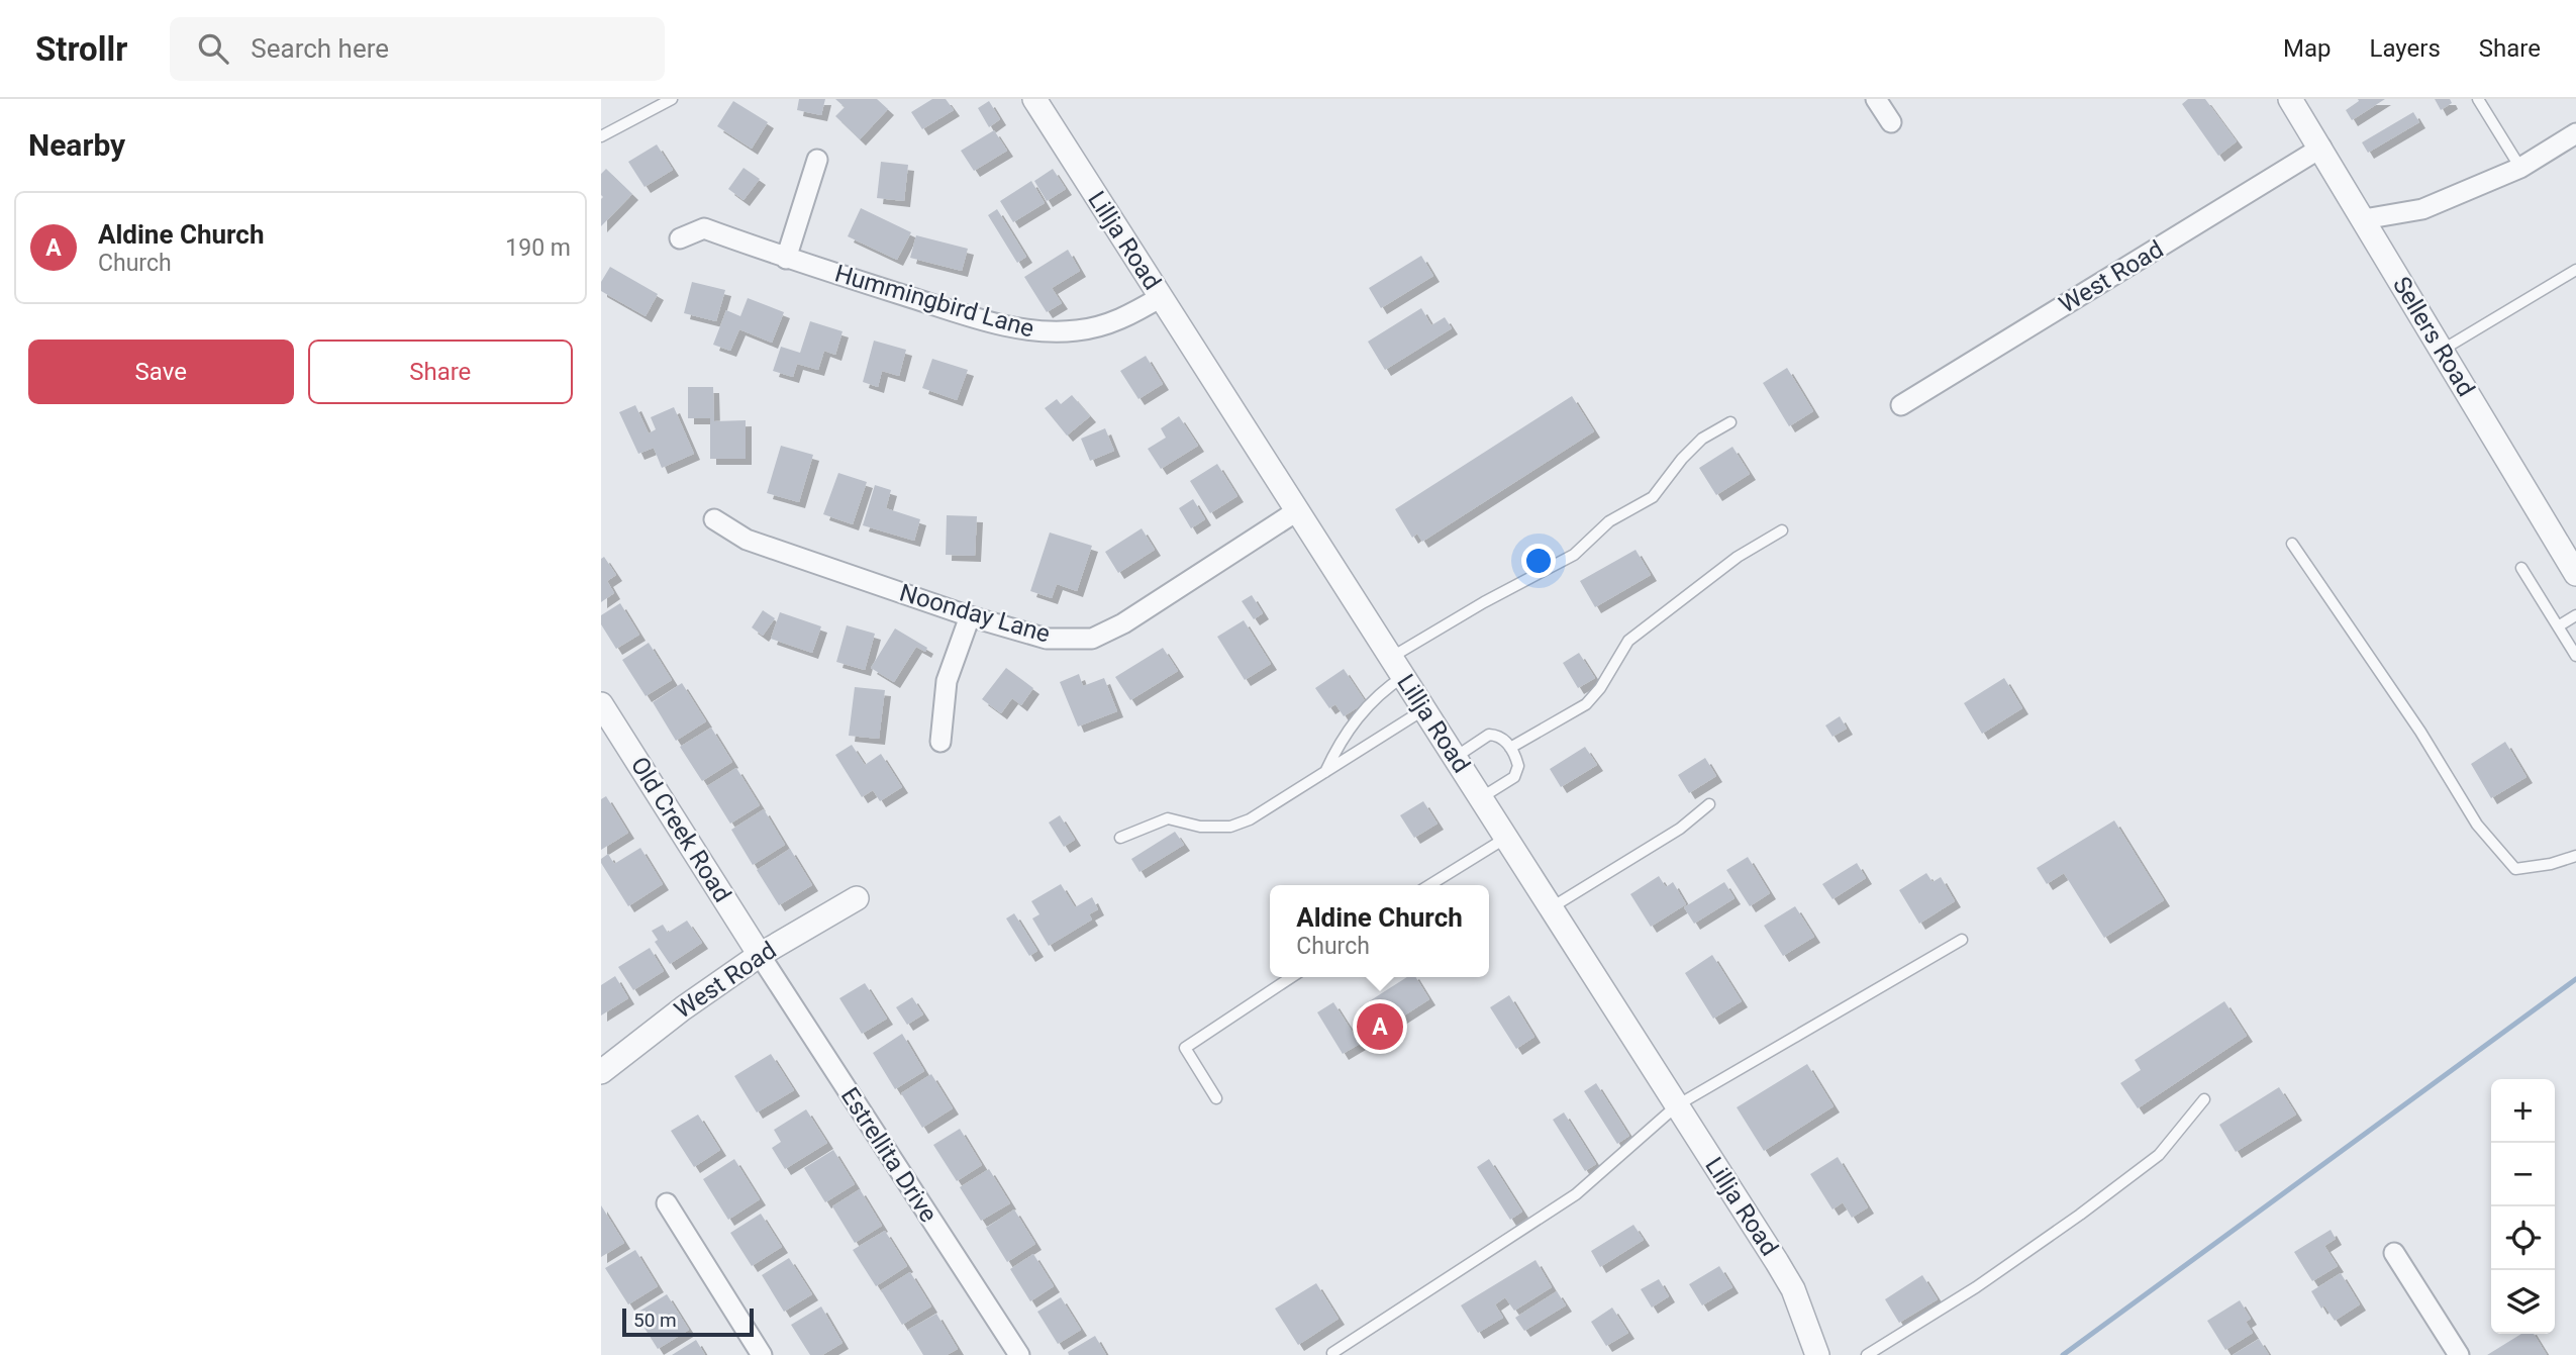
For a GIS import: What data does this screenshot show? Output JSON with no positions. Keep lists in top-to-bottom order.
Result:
{
  "streets": {
    "street": [
      "Lillja Road",
      "West Road",
      "Hummingbird Lane",
      "Sellers Road",
      "Noonday Lane",
      "Old Creek Road",
      "Estrellita Drive"
    ]
  },
  "crossings": [
    ["Lillja Road", "Hummingbird Lane"],
    ["Lillja Road", "Noonday Lane"],
    ["West Road", "Sellers Road"],
    ["West Road", "Old Creek Road"],
    ["West Road", "Estrellita Drive"],
    ["Old Creek Road", "Estrellita Drive"]
  ],
  "scale_bar": "50 m",
  "page": {
    "header": "Strollr",
    "search": "Search here",
    "nav": ["Map", "Layers", "Share"],
    "heading": "Nearby",
    "list": [
      {
        "mark": "A",
        "name": "Aldine Church",
        "note": "Church",
        "value": "190 m"
      }
    ],
    "buttons": ["Save", "Share"],
    "popup": ["Aldine Church", "Church"],
    "pins": "A",
    "map_buttons": ["+", "−"],
    "scale": "50 m"
  }
}
